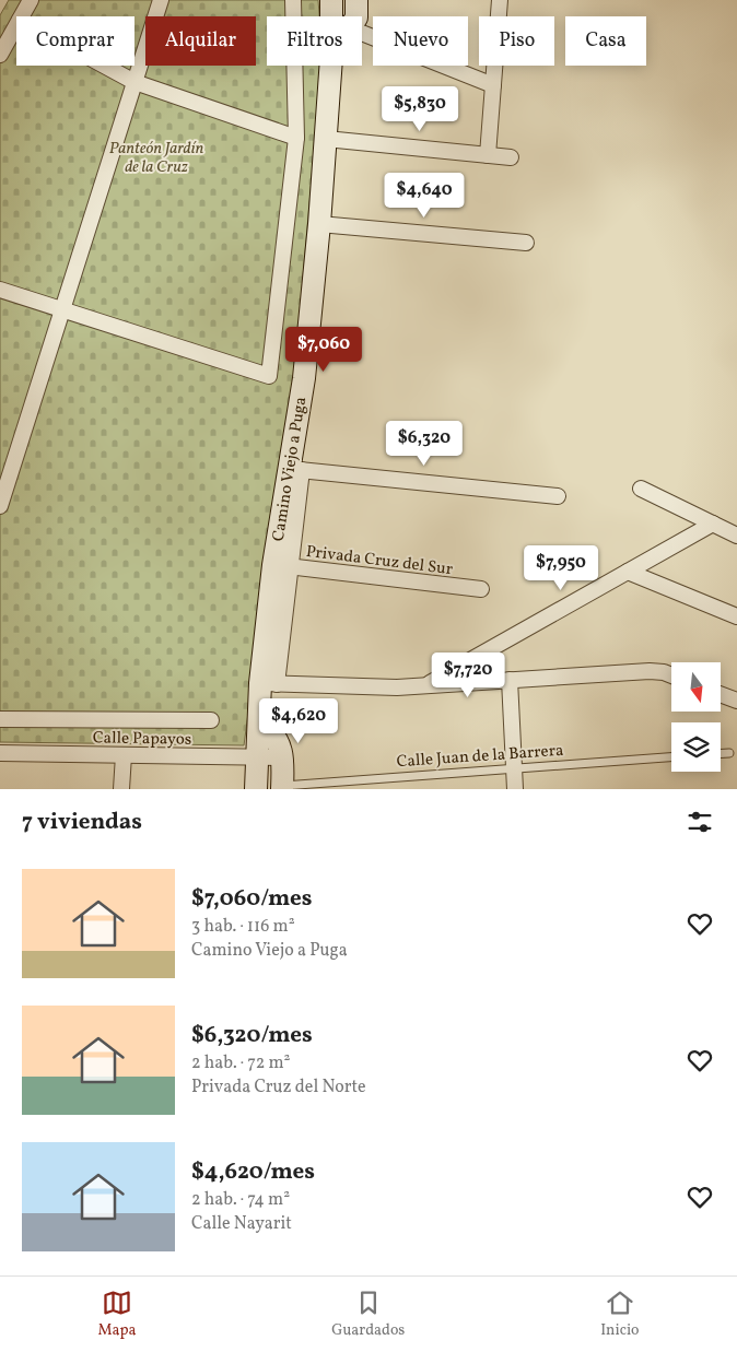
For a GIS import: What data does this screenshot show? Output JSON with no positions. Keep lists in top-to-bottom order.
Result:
{
  "streets": {
    "street": ["Camino Viejo a Puga", "Privada Cruz del Sur", "Calle Papayos"],
    "lane": ["Calle Juan de la Barrera"]
  },
  "crossings": [
    ["Camino Viejo a Puga", "Privada Cruz del Sur"],
    ["Camino Viejo a Puga", "Calle Papayos"]
  ],
  "parks": ["Panteón Jardín de la Cruz"],
  "north": "bottom",
  "page": {
    "chip": [
      "Comprar",
      "Alquilar",
      "Filtros",
      "Nuevo",
      "Piso",
      "Casa"
    ],
    "price": [
      "$5,830",
      "$4,640",
      "$7,060",
      "$6,320",
      "$7,950",
      "$7,720",
      "$4,620"
    ],
    "heading": "7 viviendas",
    "list": [
      {
        "name": "$7,060/mes",
        "note": "3 hab. · 116 m² · Camino Viejo a Puga"
      },
      {
        "name": "$6,320/mes",
        "note": "2 hab. · 72 m² · Privada Cruz del Norte"
      },
      {
        "name": "$4,620/mes",
        "note": "2 hab. · 74 m² · Calle Nayarit"
      }
    ],
    "tabs": ["Mapa", "Guardados", "Inicio"]
  }
}
